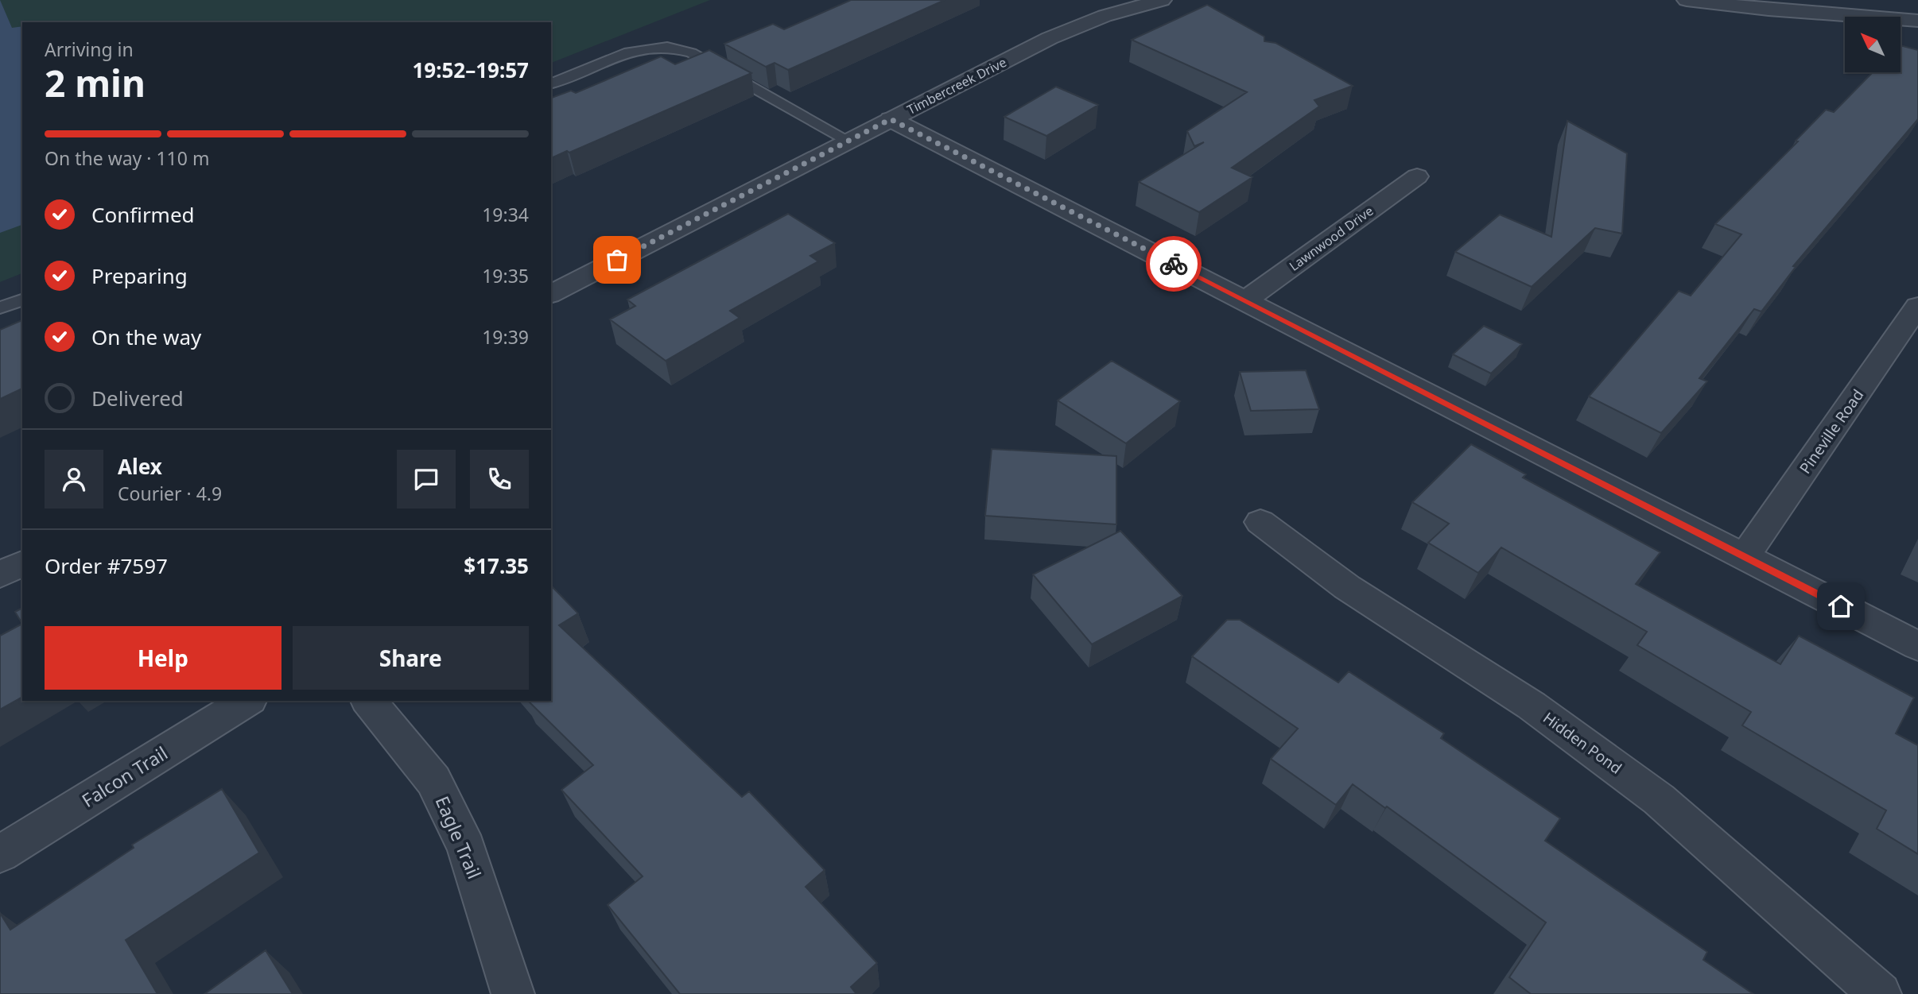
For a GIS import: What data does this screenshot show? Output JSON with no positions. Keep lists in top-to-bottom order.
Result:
{
  "streets": {
    "street": [
      "Timbercreek Drive",
      "Lawnwood Drive",
      "Pineville Road",
      "Hidden Pond",
      "Falcon Trail",
      "Eagle Trail"
    ]
  },
  "north": "top left",
  "page": {
    "heading": ["2 min", "Arriving in", "19:52–19:57"],
    "panel": [
      "Alex",
      "Courier · 4.9",
      "Order #7597",
      "$17.35"
    ],
    "bar": "On the way · 110 m",
    "list": [
      ["Confirmed", "19:34"],
      ["Preparing", "19:35"],
      ["On the way", "19:39"],
      "Delivered"
    ],
    "buttons": ["Help", "Share"]
  }
}
